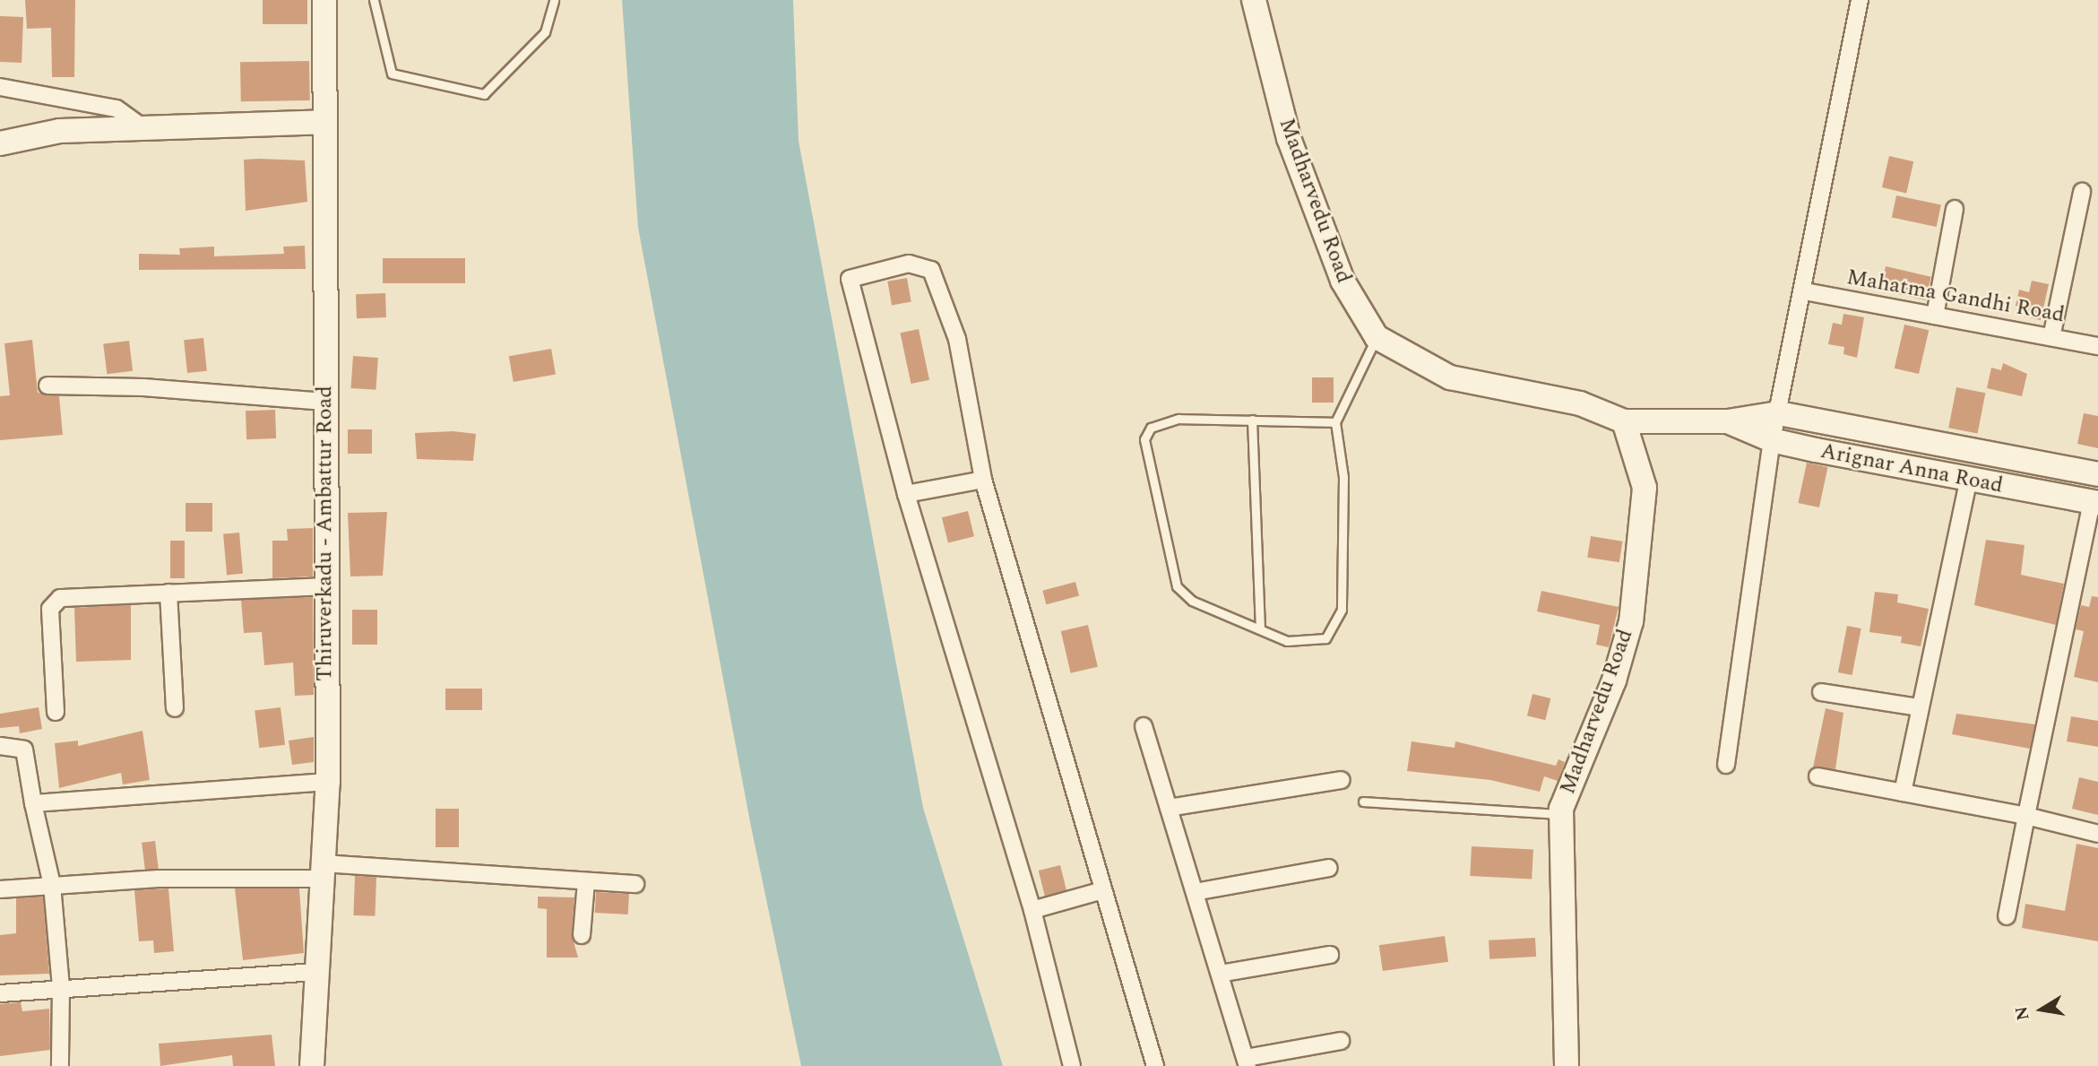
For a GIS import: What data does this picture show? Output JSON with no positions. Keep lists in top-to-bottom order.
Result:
{
  "streets": {
    "street": [
      "Madharvedu Road",
      "Mahatma Gandhi Road",
      "Arignar Anna Road",
      "Thiruverkadu - Ambattur Road"
    ]
  },
  "crossings": [
    ["Madharvedu Road", "Arignar Anna Road"]
  ],
  "north": "left"
}
